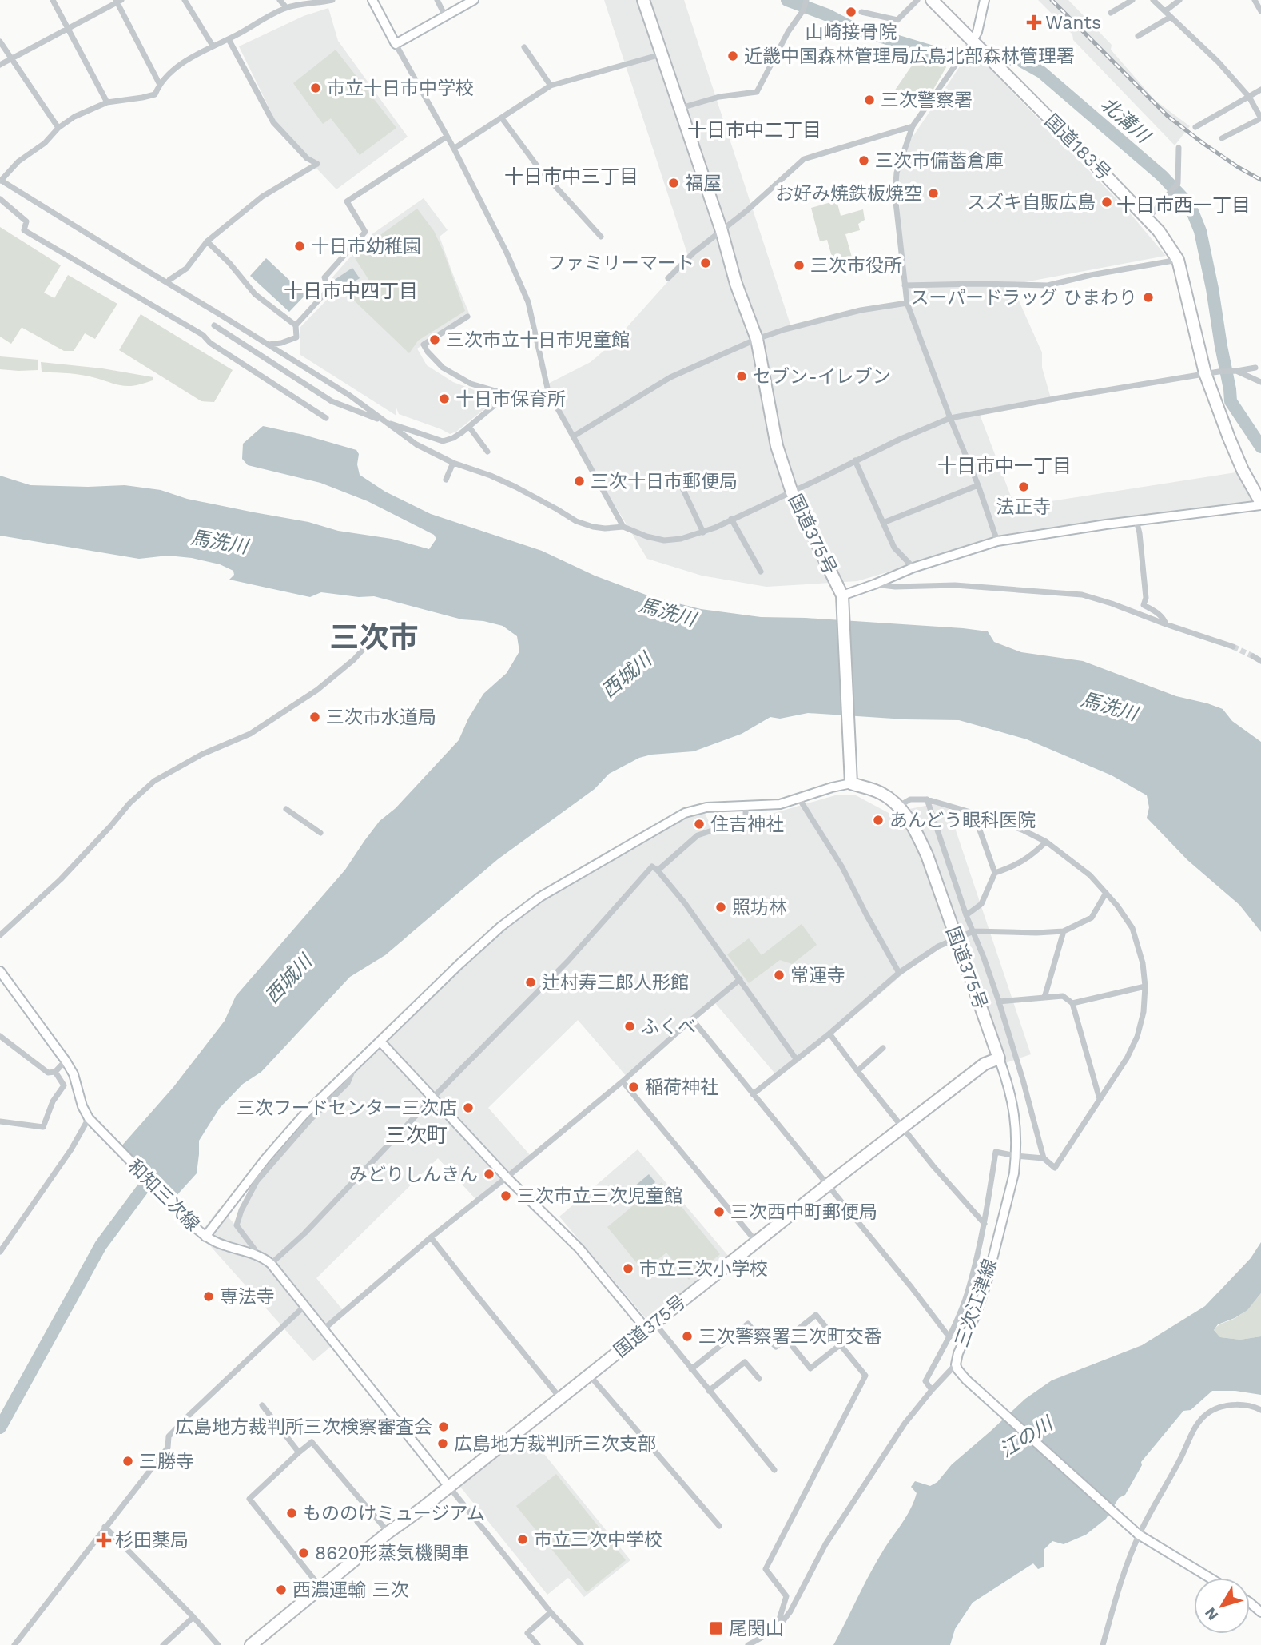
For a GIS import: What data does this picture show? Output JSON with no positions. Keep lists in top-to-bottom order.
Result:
{
  "streets": {
    "highway": ["国道183号", "国道375号"],
    "street": ["和知三次線", "三次江津線"]
  },
  "crossings": [
    ["国道375号", "和知三次線"],
    ["国道375号", "三次江津線"]
  ],
  "districts": [
    "十日市中二丁目",
    "十日市中三丁目",
    "十日市西一丁目",
    "十日市中四丁目",
    "十日市中一丁目",
    "三次市",
    "三次町"
  ],
  "water": [
    "北溝川",
    "馬洗川",
    "西城川",
    "江の川"
  ],
  "places": {
    "other": [
      "山崎接骨院",
      "近畿中国森林管理局広島北部森林管理署",
      "市立十日市中学校",
      "三次警察署",
      "三次市備蓄倉庫",
      "福屋",
      "お好み焼鉄板焼空",
      "スズキ自販広島",
      "十日市幼稚園",
      "ファミリーマート",
      "三次市役所",
      "スーパードラッグ ひまわり",
      "三次市立十日市児童館",
      "セブン-イレブン",
      "十日市保育所",
      "三次十日市郵便局",
      "法正寺",
      "三次市水道局",
      "あんどう眼科医院",
      "住吉神社",
      "照坊林",
      "常運寺",
      "辻村寿三郎人形館",
      "ふくべ",
      "稲荷神社",
      "三次フードセンター三次店",
      "みどりしんきん",
      "三次市立三次児童館",
      "三次西中町郵便局",
      "市立三次小学校",
      "専法寺",
      "三次警察署三次町交番",
      "広島地方裁判所三次検察審査会",
      "広島地方裁判所三次支部",
      "三勝寺",
      "もののけミュージアム",
      "市立三次中学校",
      "8620形蒸気機関車",
      "西濃運輸 三次"
    ],
    "health": ["Wants", "杉田薬局"],
    "transit": ["尾関山"]
  },
  "north": "bottom left"
}
